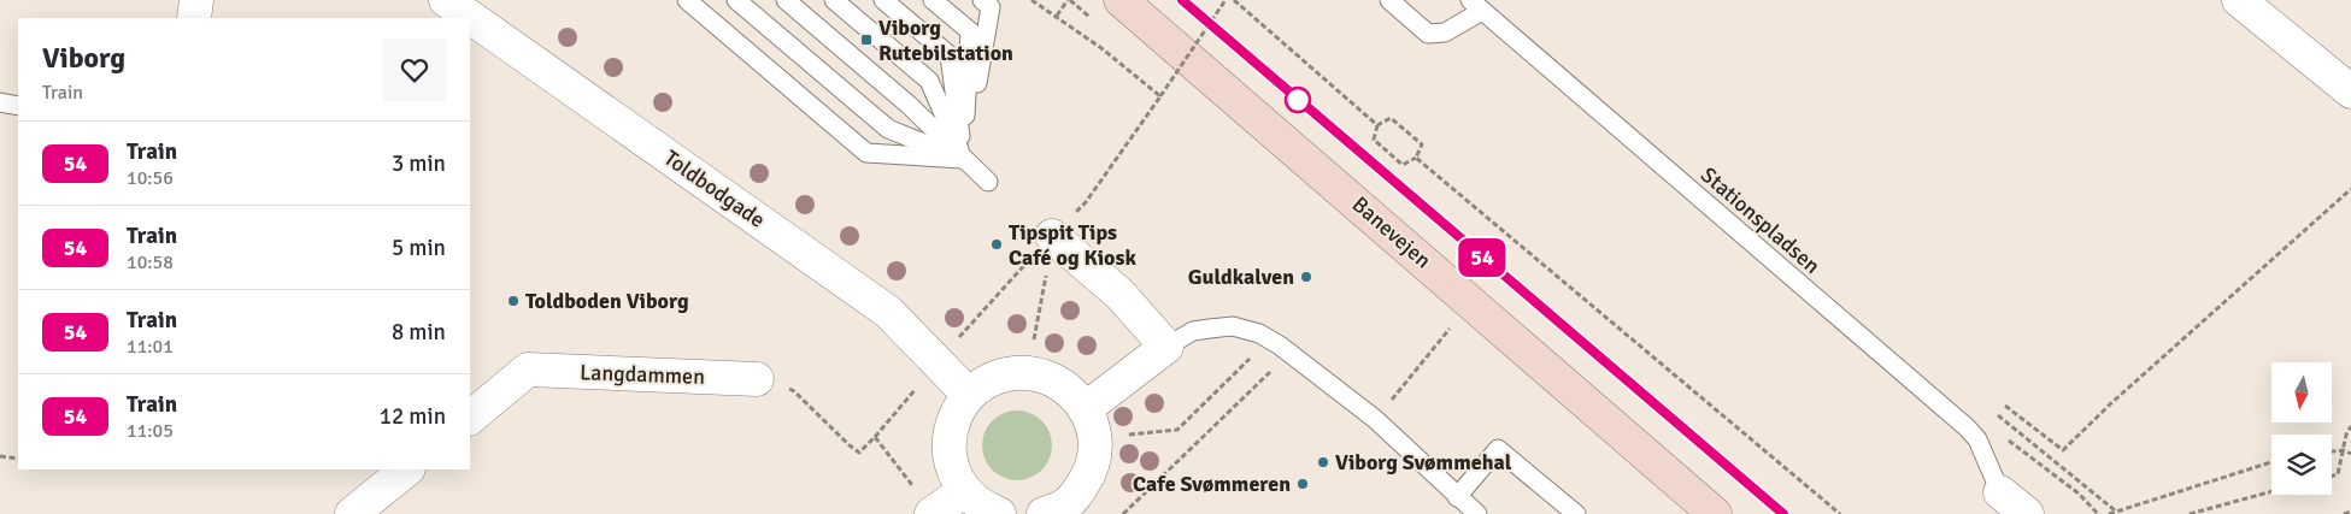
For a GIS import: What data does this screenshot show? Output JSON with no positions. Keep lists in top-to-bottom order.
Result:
{
  "streets": {
    "main road": ["Banevejen"],
    "street": ["Toldbodgade", "Langdammen"],
    "lane": ["Stationspladsen"]
  },
  "places": {
    "transit": ["Viborg Rutebilstation"],
    "other": [
      "Tipspit Tips Café og Kiosk",
      "Guldkalven",
      "Toldboden Viborg",
      "Viborg Svømmehal",
      "Cafe Svømmeren"
    ]
  },
  "north": "bottom",
  "page": {
    "on_map": "54",
    "heading": ["Viborg", "Train"],
    "list": [
      {
        "mark": "54",
        "name": "Train",
        "note": "10:56",
        "value": "3 min"
      },
      {
        "mark": "54",
        "name": "Train",
        "note": "10:58",
        "value": "5 min"
      },
      {
        "mark": "54",
        "name": "Train",
        "note": "11:01",
        "value": "8 min"
      },
      {
        "mark": "54",
        "name": "Train",
        "note": "11:05",
        "value": "12 min"
      }
    ]
  }
}
